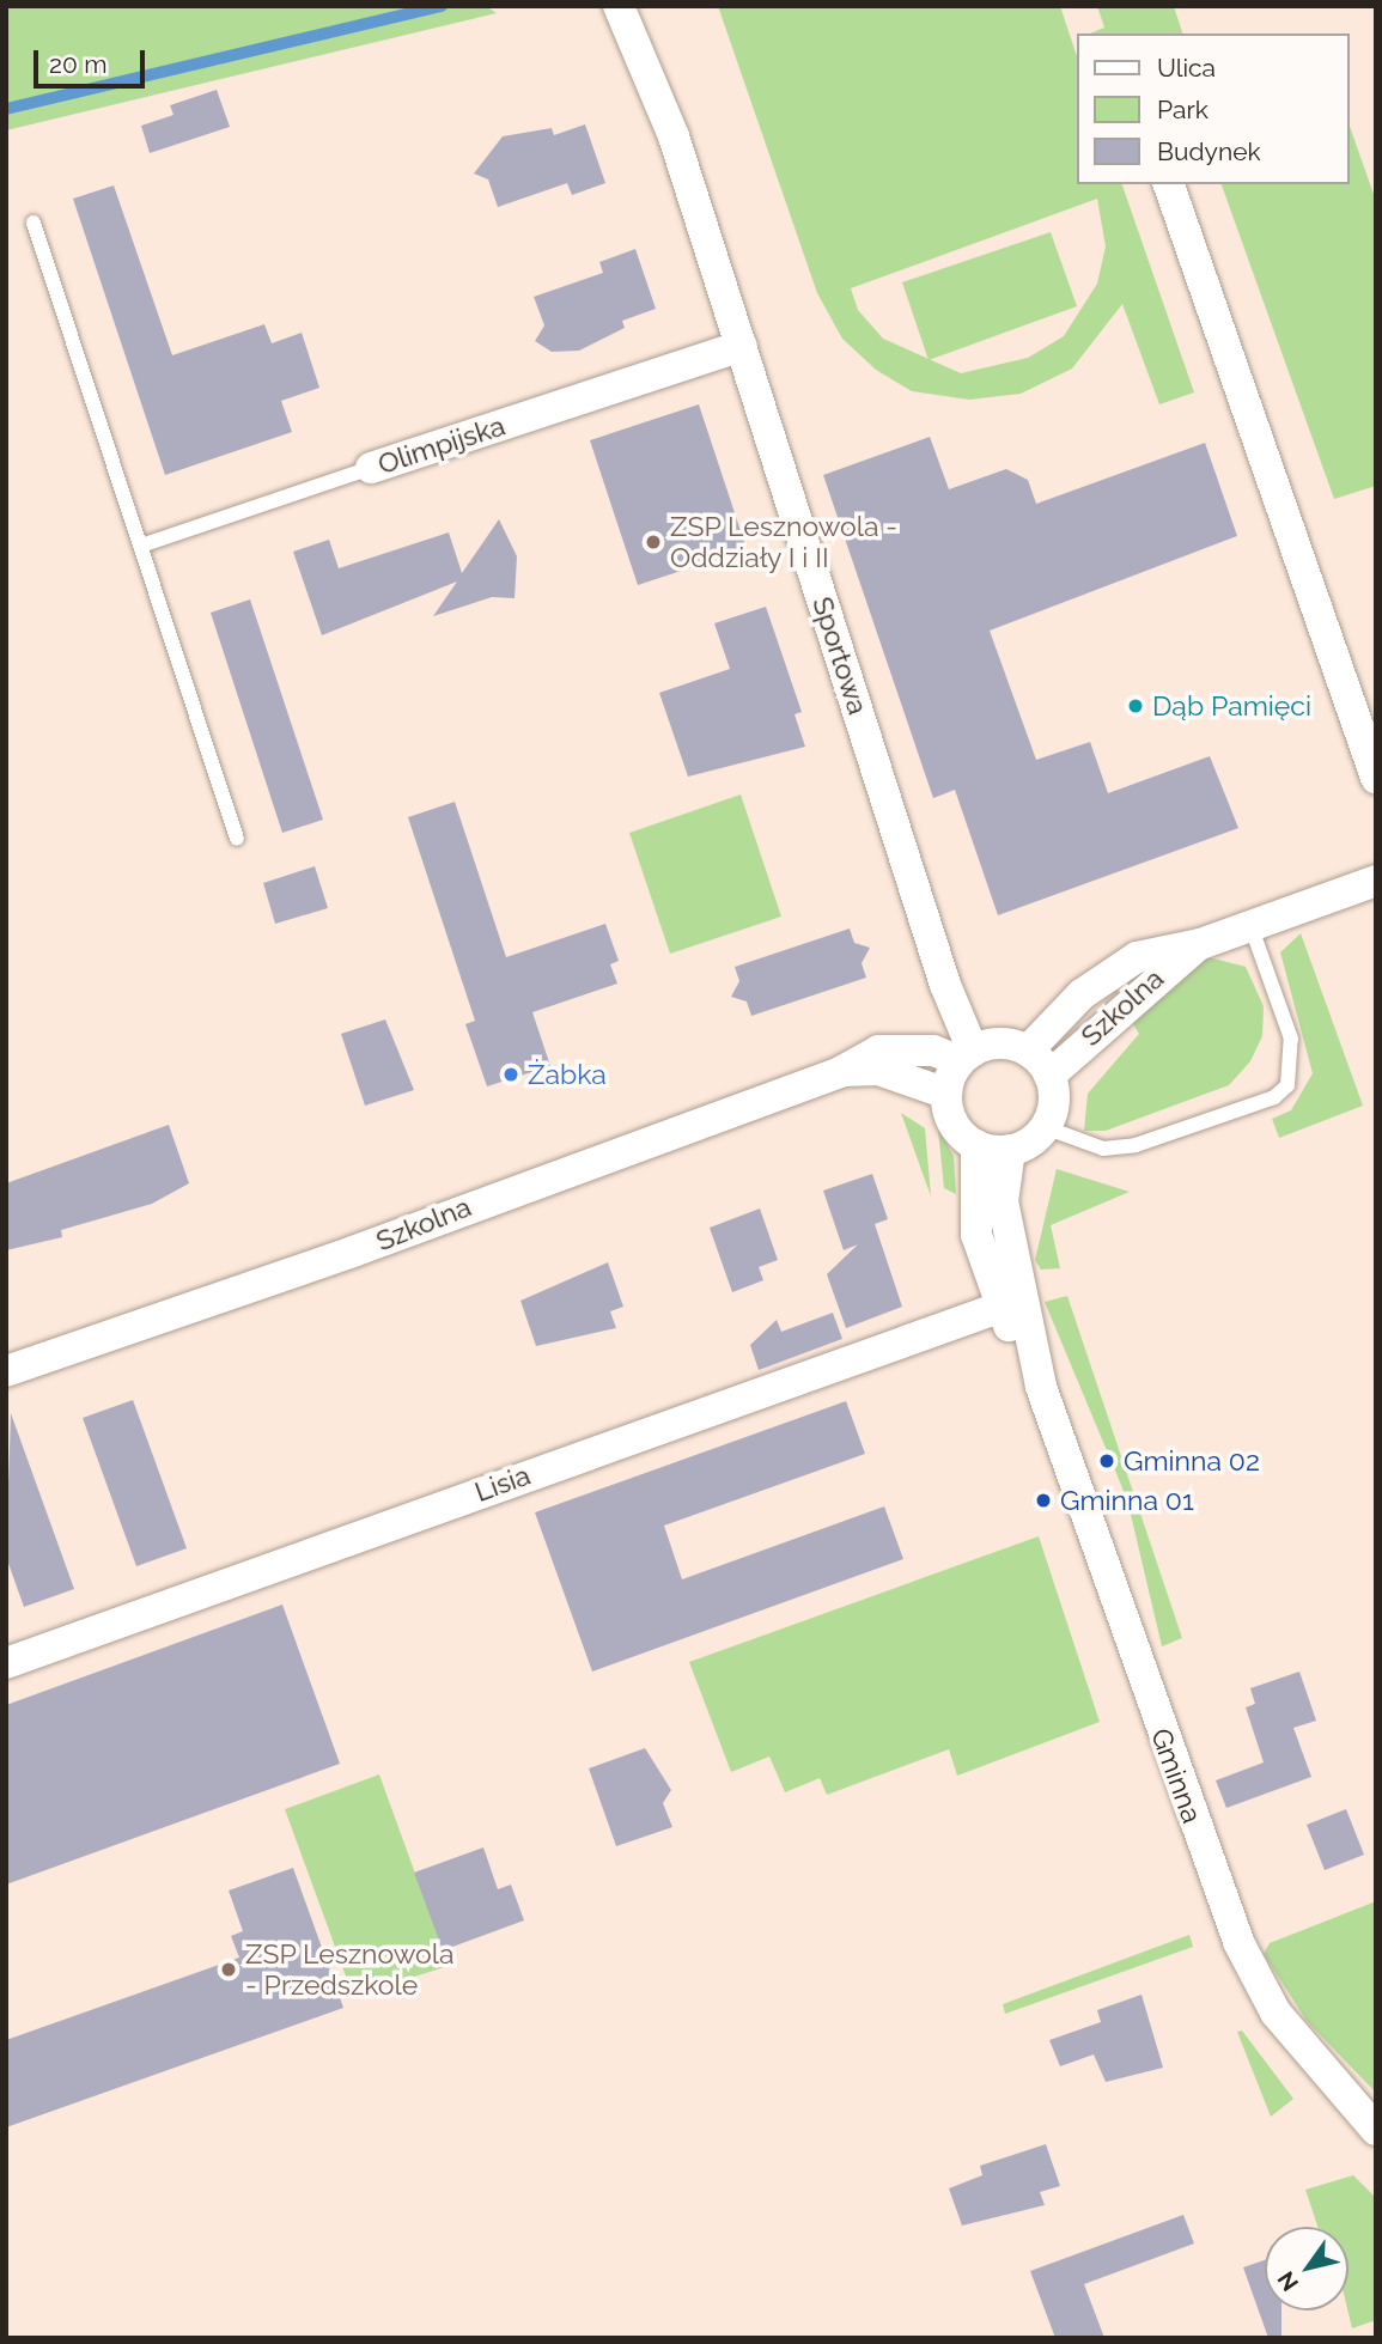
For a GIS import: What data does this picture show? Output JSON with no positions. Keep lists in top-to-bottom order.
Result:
{
  "streets": {
    "street": [
      "Olimpijska",
      "Sportowa",
      "Szkolna",
      "Lisia",
      "Gminna"
    ]
  },
  "crossings": [
    ["Olimpijska", "Sportowa"],
    ["Sportowa", "Szkolna"],
    ["Sportowa", "Gminna"],
    ["Szkolna", "Gminna"],
    ["Lisia", "Gminna"]
  ],
  "places": [
    "ZSP Lesznowola - Oddziały I i II",
    "Dąb Pamięci",
    "Żabka",
    "Gminna 02",
    "Gminna 01",
    "ZSP Lesznowola - Przedszkole"
  ],
  "legend": ["Ulica", "Park", "Budynek"],
  "scale_bar": "20 m",
  "north": "bottom left"
}
